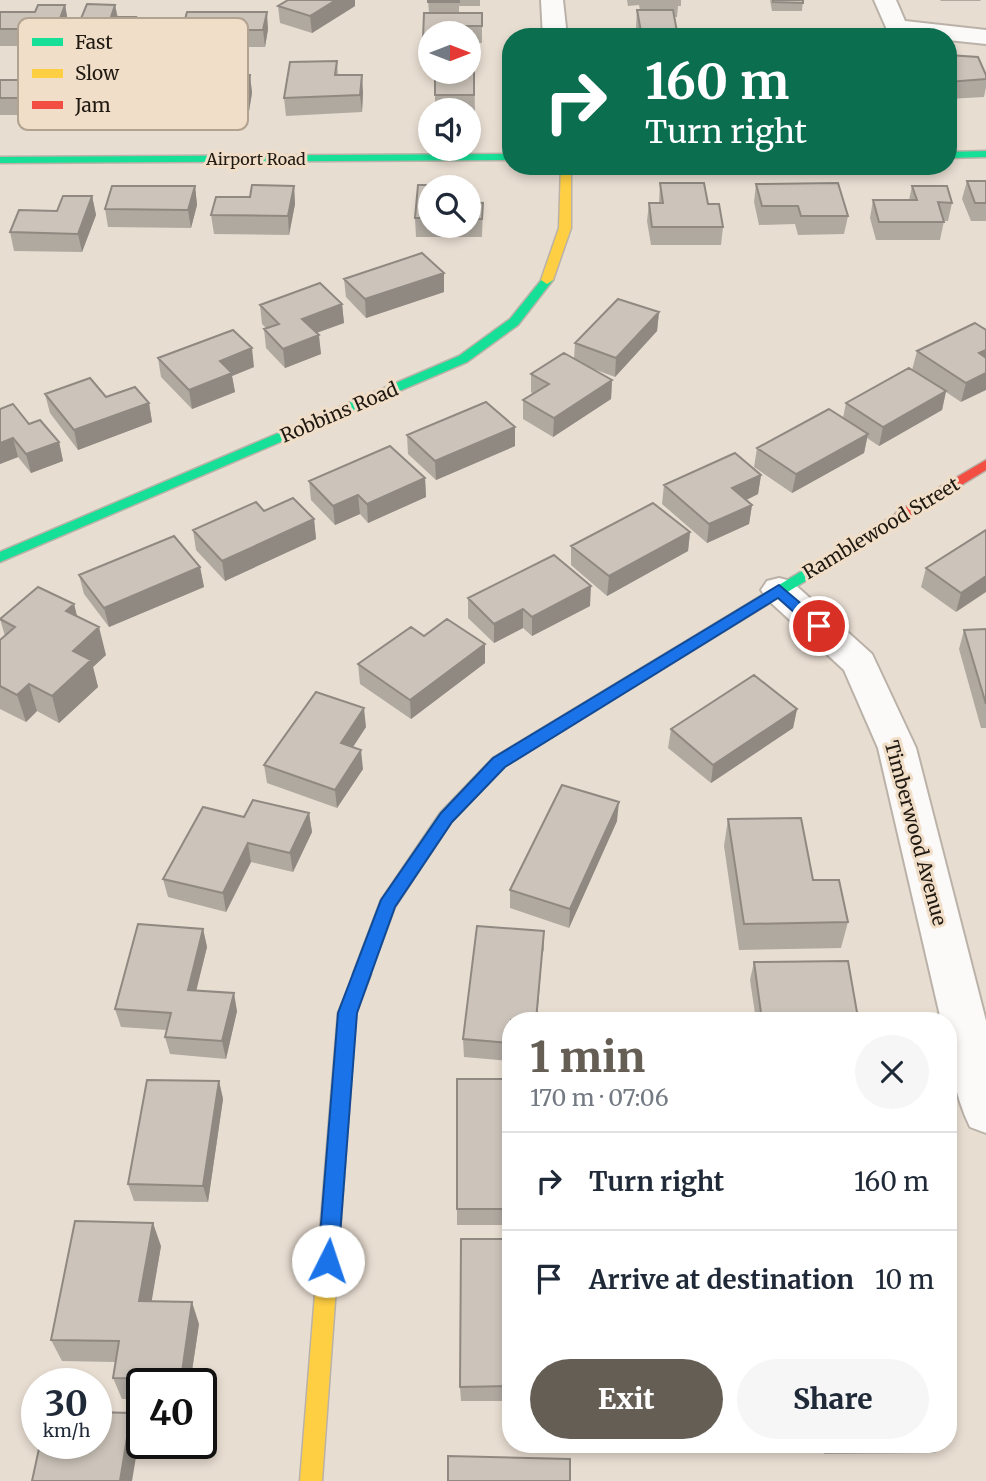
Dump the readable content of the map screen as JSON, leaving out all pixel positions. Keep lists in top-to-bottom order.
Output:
{
  "streets": {
    "street": [
      "Airport Road",
      "Robbins Road",
      "Ramblewood Street",
      "Timberwood Avenue"
    ]
  },
  "crossings": [
    ["Ramblewood Street", "Timberwood Avenue"]
  ],
  "legend": ["Fast", "Slow", "Jam"],
  "north": "right",
  "page": {
    "turn": ["160 m", "Turn right"],
    "heading": ["1 min", "170 m · 07:06"],
    "list": [
      {
        "name": "Turn right",
        "value": "160 m"
      },
      {
        "name": "Arrive at destination",
        "value": "10 m"
      }
    ],
    "buttons": ["Exit", "Share"],
    "speed": "30 km/h",
    "limit": "40"
  }
}
